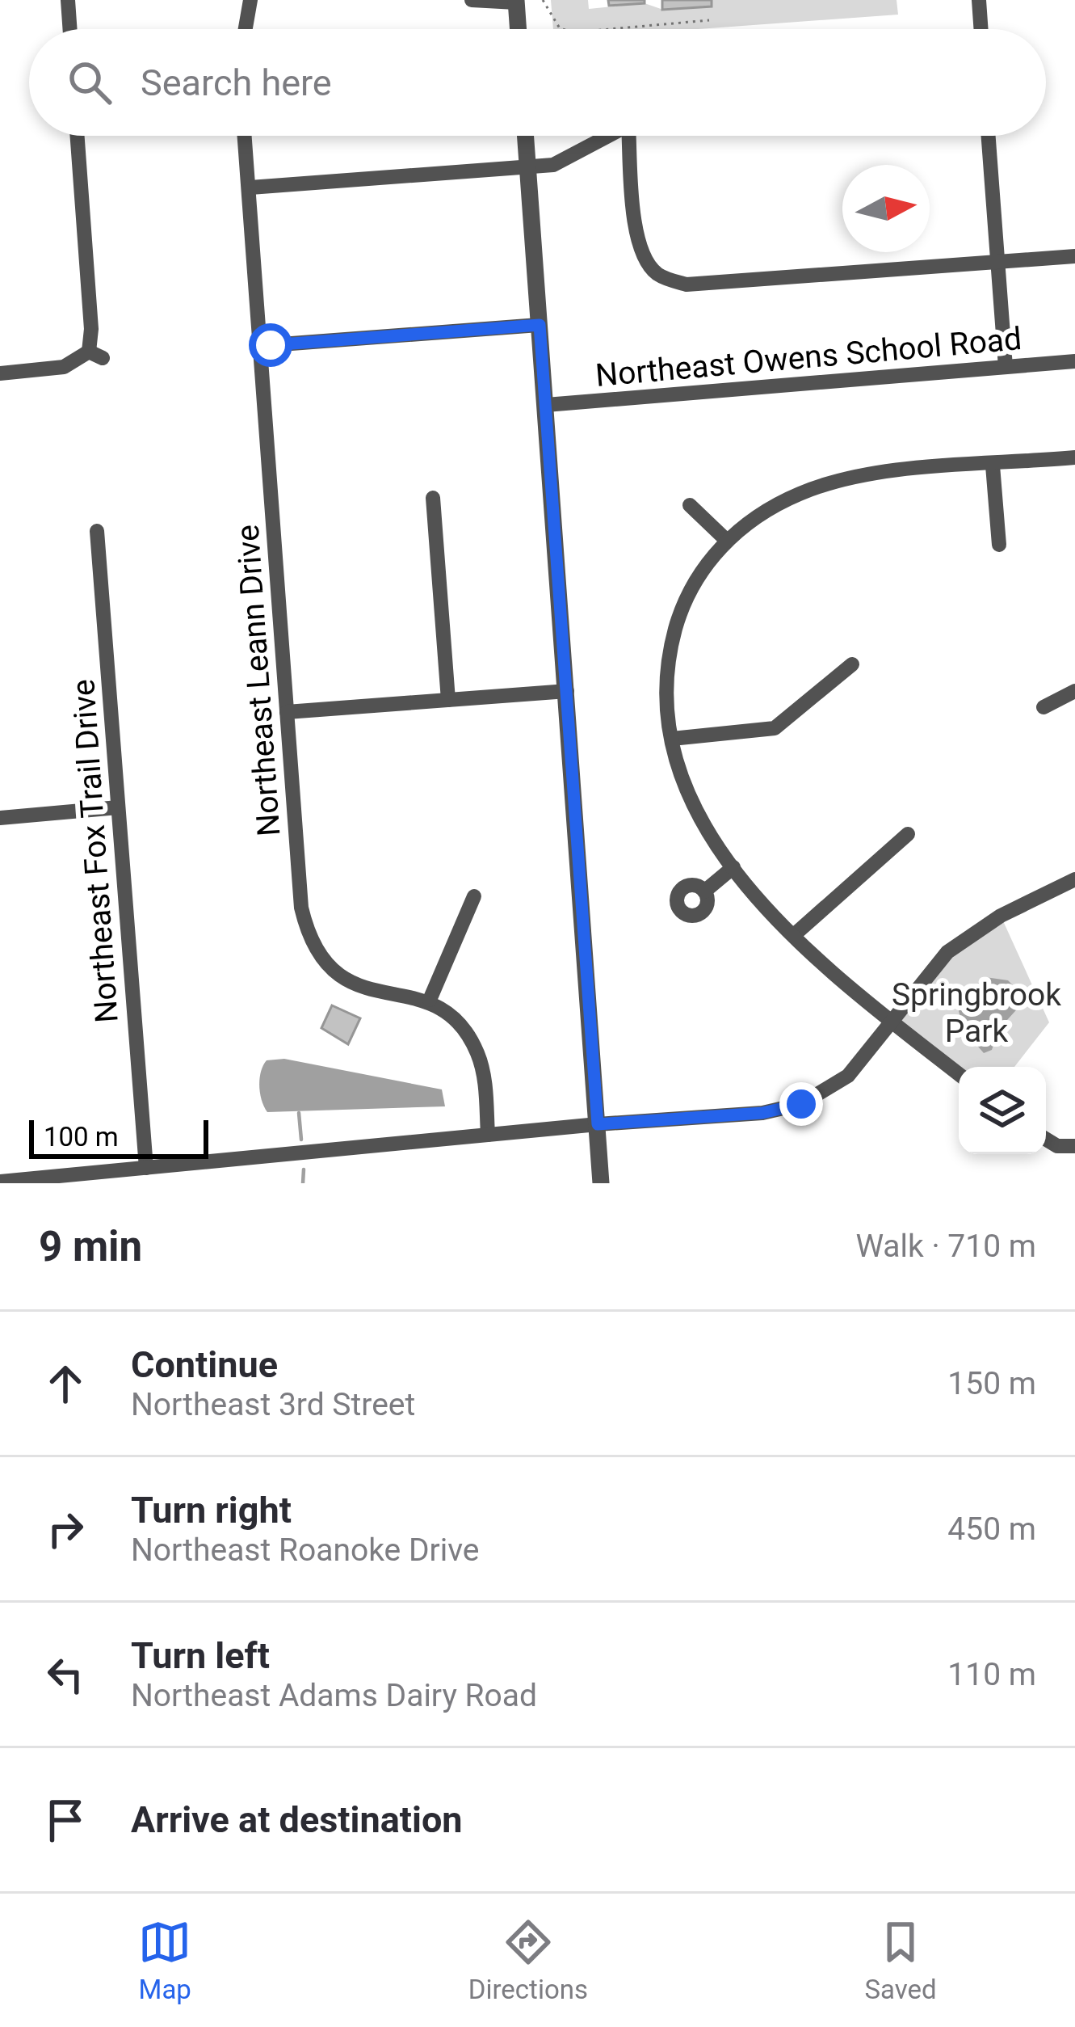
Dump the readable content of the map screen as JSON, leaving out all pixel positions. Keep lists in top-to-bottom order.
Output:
{
  "streets": {
    "street": ["Northeast Owens School Road", "Northeast Leann Drive", "Northeast Fox Trail Drive"]
  },
  "parks": ["Springbrook Park"],
  "scale_bar": "100 m",
  "north": "right",
  "page": {
    "search": "Search here",
    "scale": "100 m",
    "heading": ["9 min", "Walk · 710 m"],
    "list": [
      ["Continue", "Northeast 3rd Street", "150 m"],
      ["Turn right", "Northeast Roanoke Drive", "450 m"],
      ["Turn left", "Northeast Adams Dairy Road", "110 m"],
      "Arrive at destination"
    ],
    "nav": ["Map", "Directions", "Saved"]
  }
}
